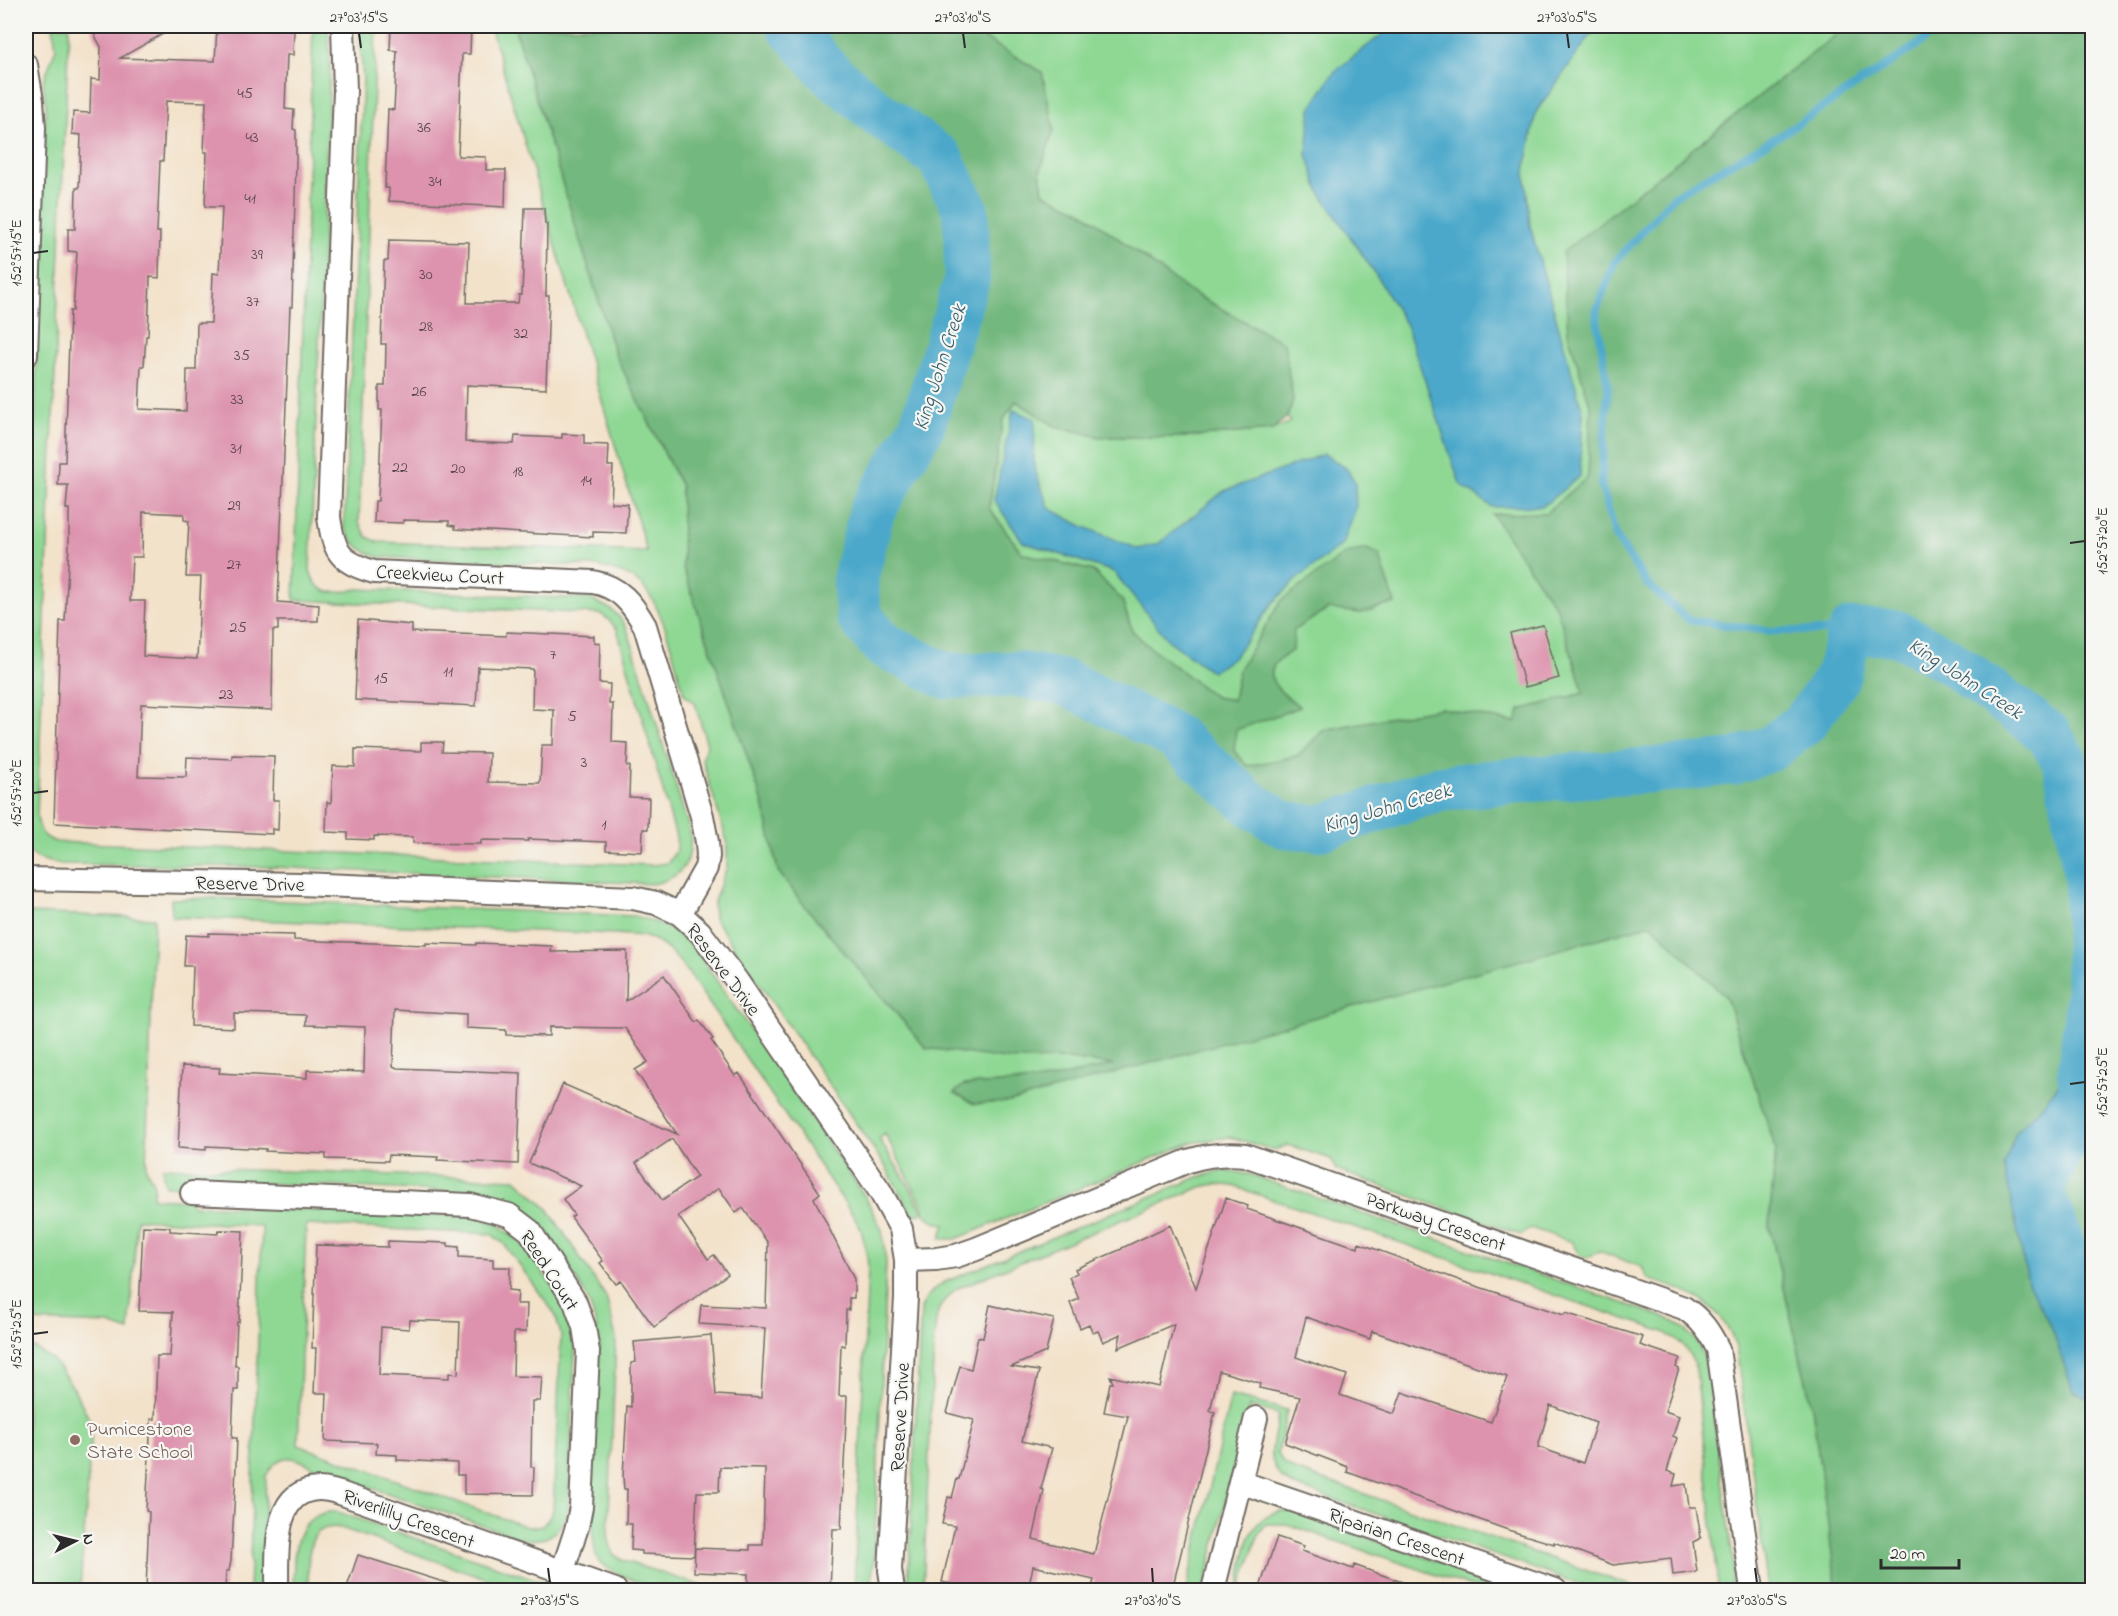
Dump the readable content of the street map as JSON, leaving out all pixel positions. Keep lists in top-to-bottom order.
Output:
{
  "streets": {
    "street": [
      "Creekview Court",
      "Reserve Drive",
      "Parkway Crescent",
      "Reed Court",
      "Riverlilly Crescent",
      "Riparian Crescent"
    ]
  },
  "crossings": [
    ["Creekview Court", "Reserve Drive"],
    ["Reserve Drive", "Parkway Crescent"],
    ["Reed Court", "Riverlilly Crescent"]
  ],
  "water": ["King John Creek"],
  "places": ["Pumicestone State School"],
  "house_numbers": [
    "45",
    "36",
    "43",
    "34",
    "41",
    "39",
    "30",
    "37",
    "28",
    "32",
    "35",
    "26",
    "33",
    "31",
    "22",
    "20",
    "18",
    "14",
    "29",
    "27",
    "25",
    "7",
    "11",
    "15",
    "23",
    "5",
    "3",
    "1"
  ],
  "scale_bar": "20 m",
  "north": "right",
  "coordinates": [
    "27°03'15\"S",
    "27°03'10\"S",
    "27°03'05\"S",
    "152°57'15\"E",
    "152°57'20\"E",
    "152°57'25\"E"
  ]
}
